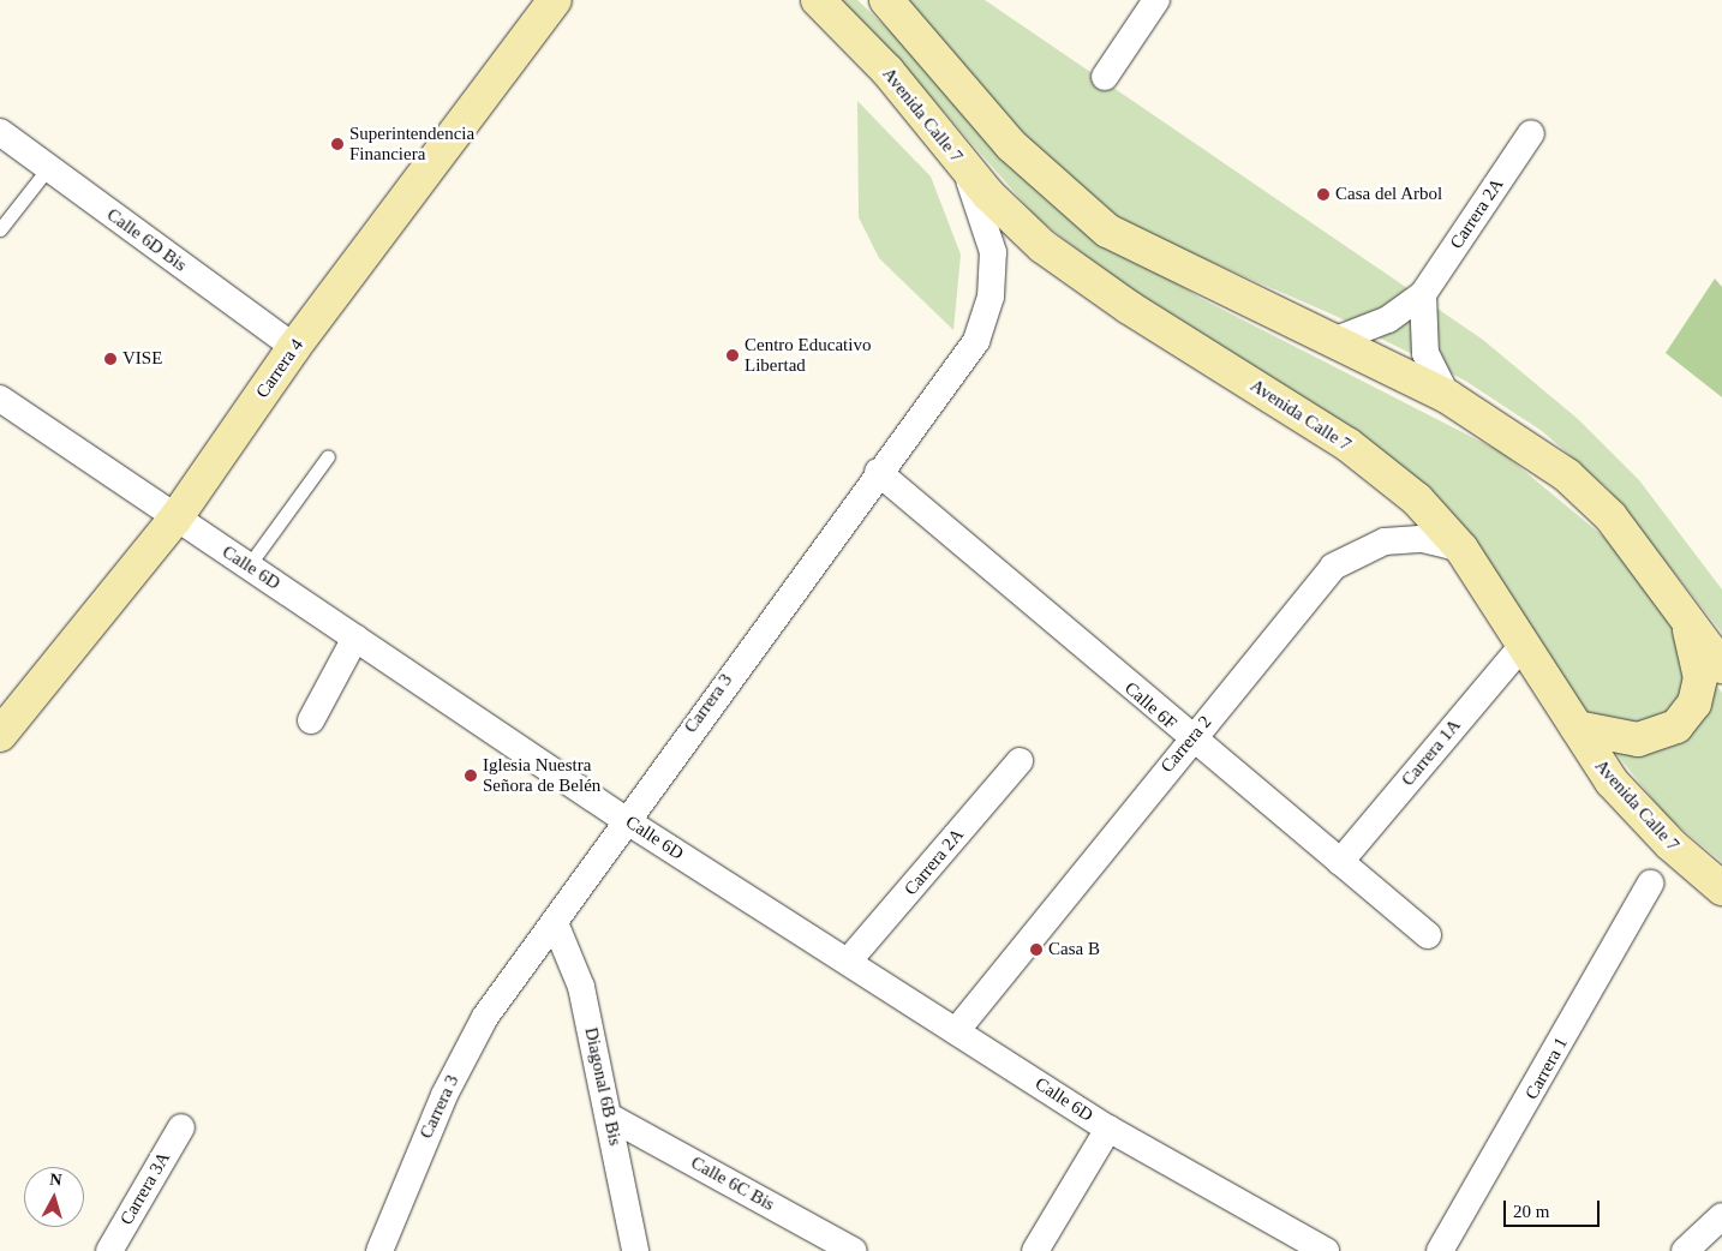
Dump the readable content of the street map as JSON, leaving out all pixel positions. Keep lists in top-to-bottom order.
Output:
{
  "streets": {
    "street": [
      "Avenida Calle 7",
      "Carrera 2A",
      "Calle 6D Bis",
      "Carrera 4",
      "Calle 6D",
      "Carrera 3",
      "Calle 6F",
      "Carrera 2",
      "Carrera 1A",
      "Carrera 1",
      "Diagonal 6B Bis",
      "Calle 6C Bis",
      "Carrera 3A"
    ]
  },
  "crossings": [
    ["Avenida Calle 7", "Carrera 3"],
    ["Avenida Calle 7", "Carrera 2"],
    ["Avenida Calle 7", "Carrera 1A"],
    ["Carrera 2A", "Calle 6D"],
    ["Calle 6D Bis", "Carrera 4"],
    ["Carrera 4", "Calle 6D"],
    ["Calle 6D", "Carrera 3"],
    ["Calle 6D", "Carrera 2"],
    ["Carrera 3", "Calle 6F"],
    ["Carrera 3", "Diagonal 6B Bis"],
    ["Calle 6F", "Carrera 2"],
    ["Calle 6F", "Carrera 1A"],
    ["Diagonal 6B Bis", "Calle 6C Bis"]
  ],
  "places": [
    "Superintendencia Financiera",
    "Casa del Arbol",
    "Centro Educativo Libertad",
    "VISE",
    "Iglesia Nuestra Señora de Belén",
    "Casa B"
  ],
  "scale_bar": "20 m",
  "north": "top"
}
